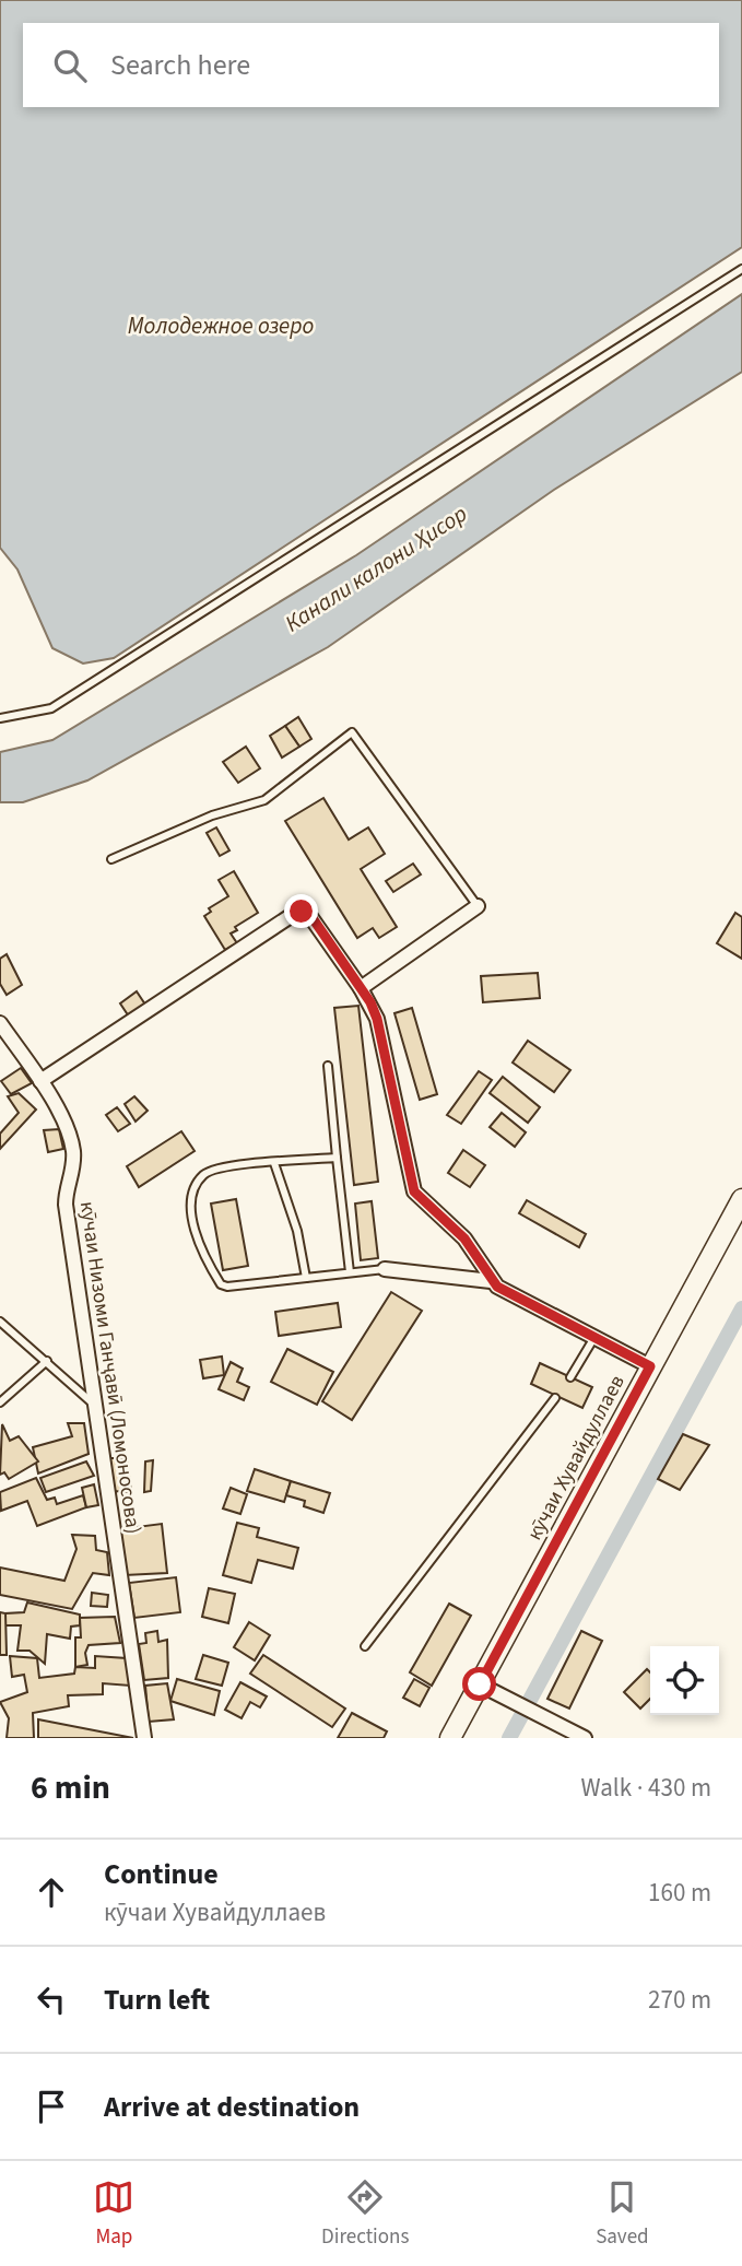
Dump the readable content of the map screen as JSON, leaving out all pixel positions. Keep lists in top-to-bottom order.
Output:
{
  "streets": {
    "street": ["кӯчаи Низоми Ганҷавӣ (Ломоносова)", "кӯчаи Хувайдуллаев"]
  },
  "water": ["Молодежное озеро", "Канали калони Ҳисор"],
  "page": {
    "search": "Search here",
    "heading": ["6 min", "Walk · 430 m"],
    "list": [
      ["Continue", "кӯчаи Хувайдуллаев", "160 m"],
      ["Turn left", "270 m"],
      "Arrive at destination"
    ],
    "nav": ["Map", "Directions", "Saved"]
  }
}
